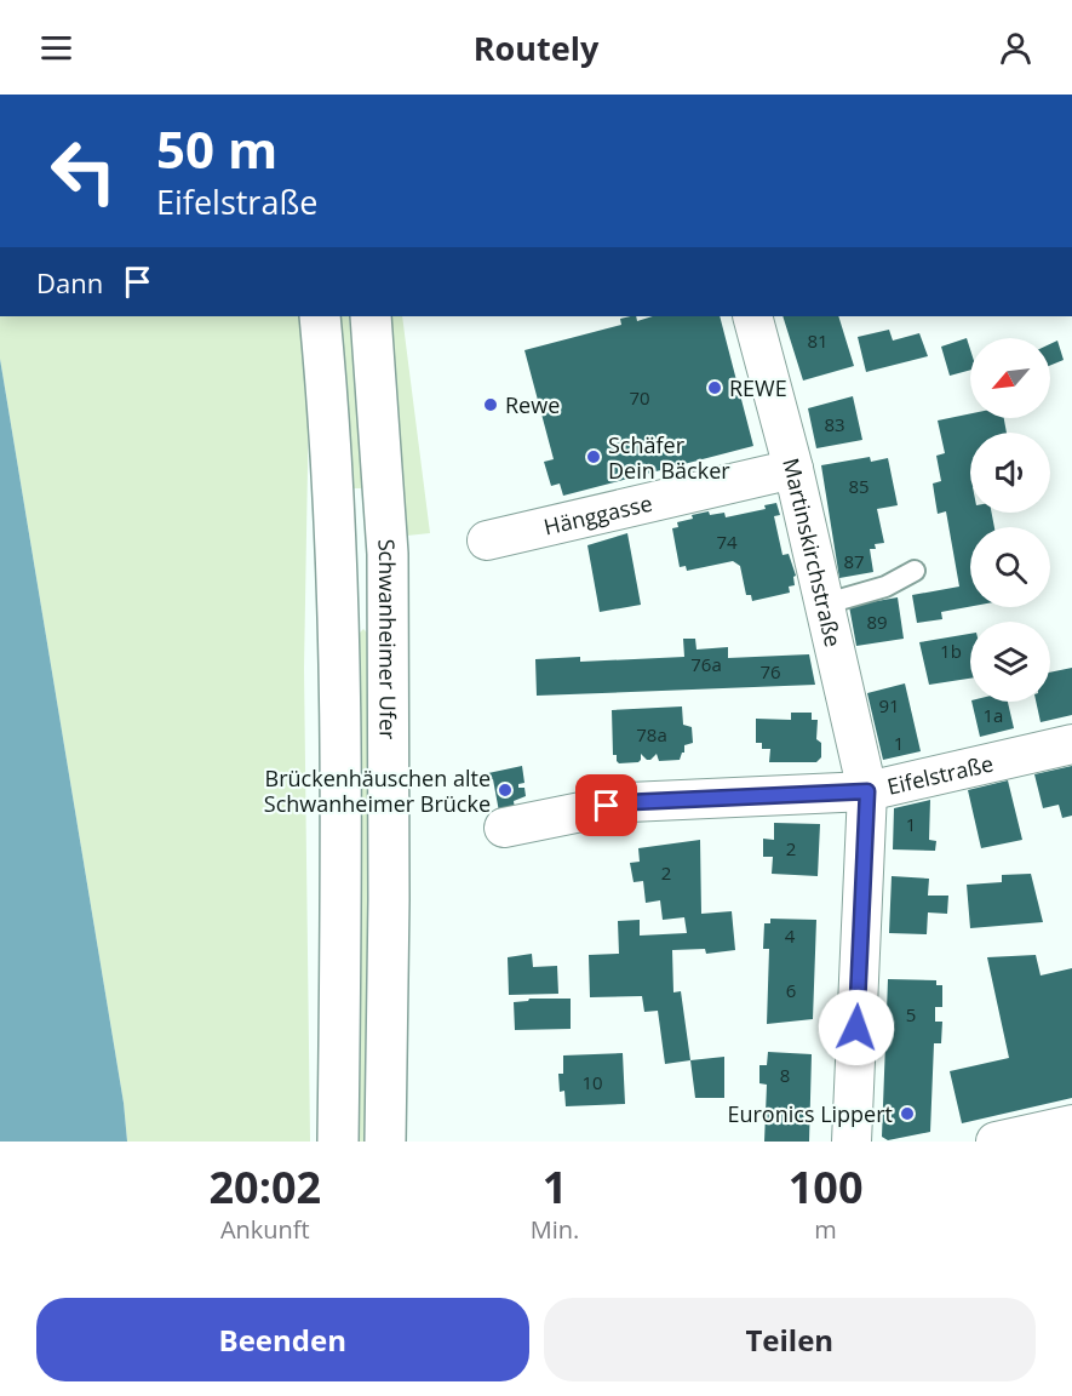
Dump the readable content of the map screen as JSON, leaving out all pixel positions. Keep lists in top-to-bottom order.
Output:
{
  "streets": {
    "main road": ["Schwanheimer Ufer"],
    "street": ["Hänggasse", "Martinskirchstraße", "Eifelstraße"]
  },
  "crossings": [
    ["Hänggasse", "Martinskirchstraße"],
    ["Martinskirchstraße", "Eifelstraße"]
  ],
  "places": [
    "REWE",
    "Rewe",
    "Schäfer Dein Bäcker",
    "Brückenhäuschen alte Schwanheimer Brücke",
    "Euronics Lippert"
  ],
  "house_numbers": [
    "81",
    "70",
    "83",
    "85",
    "74",
    "87",
    "89",
    "1b",
    "76a",
    "76",
    "91",
    "1a",
    "78a",
    "1",
    "1",
    "2",
    "2",
    "4",
    "6",
    "5",
    "8",
    "10"
  ],
  "north": "bottom left",
  "page": {
    "header": "Routely",
    "turn": ["50 m", "Eifelstraße"],
    "then": "Dann",
    "eta": [
      "20:02",
      "Ankunft",
      "1",
      "Min.",
      "100",
      "m"
    ],
    "buttons": ["Beenden", "Teilen"]
  }
}
